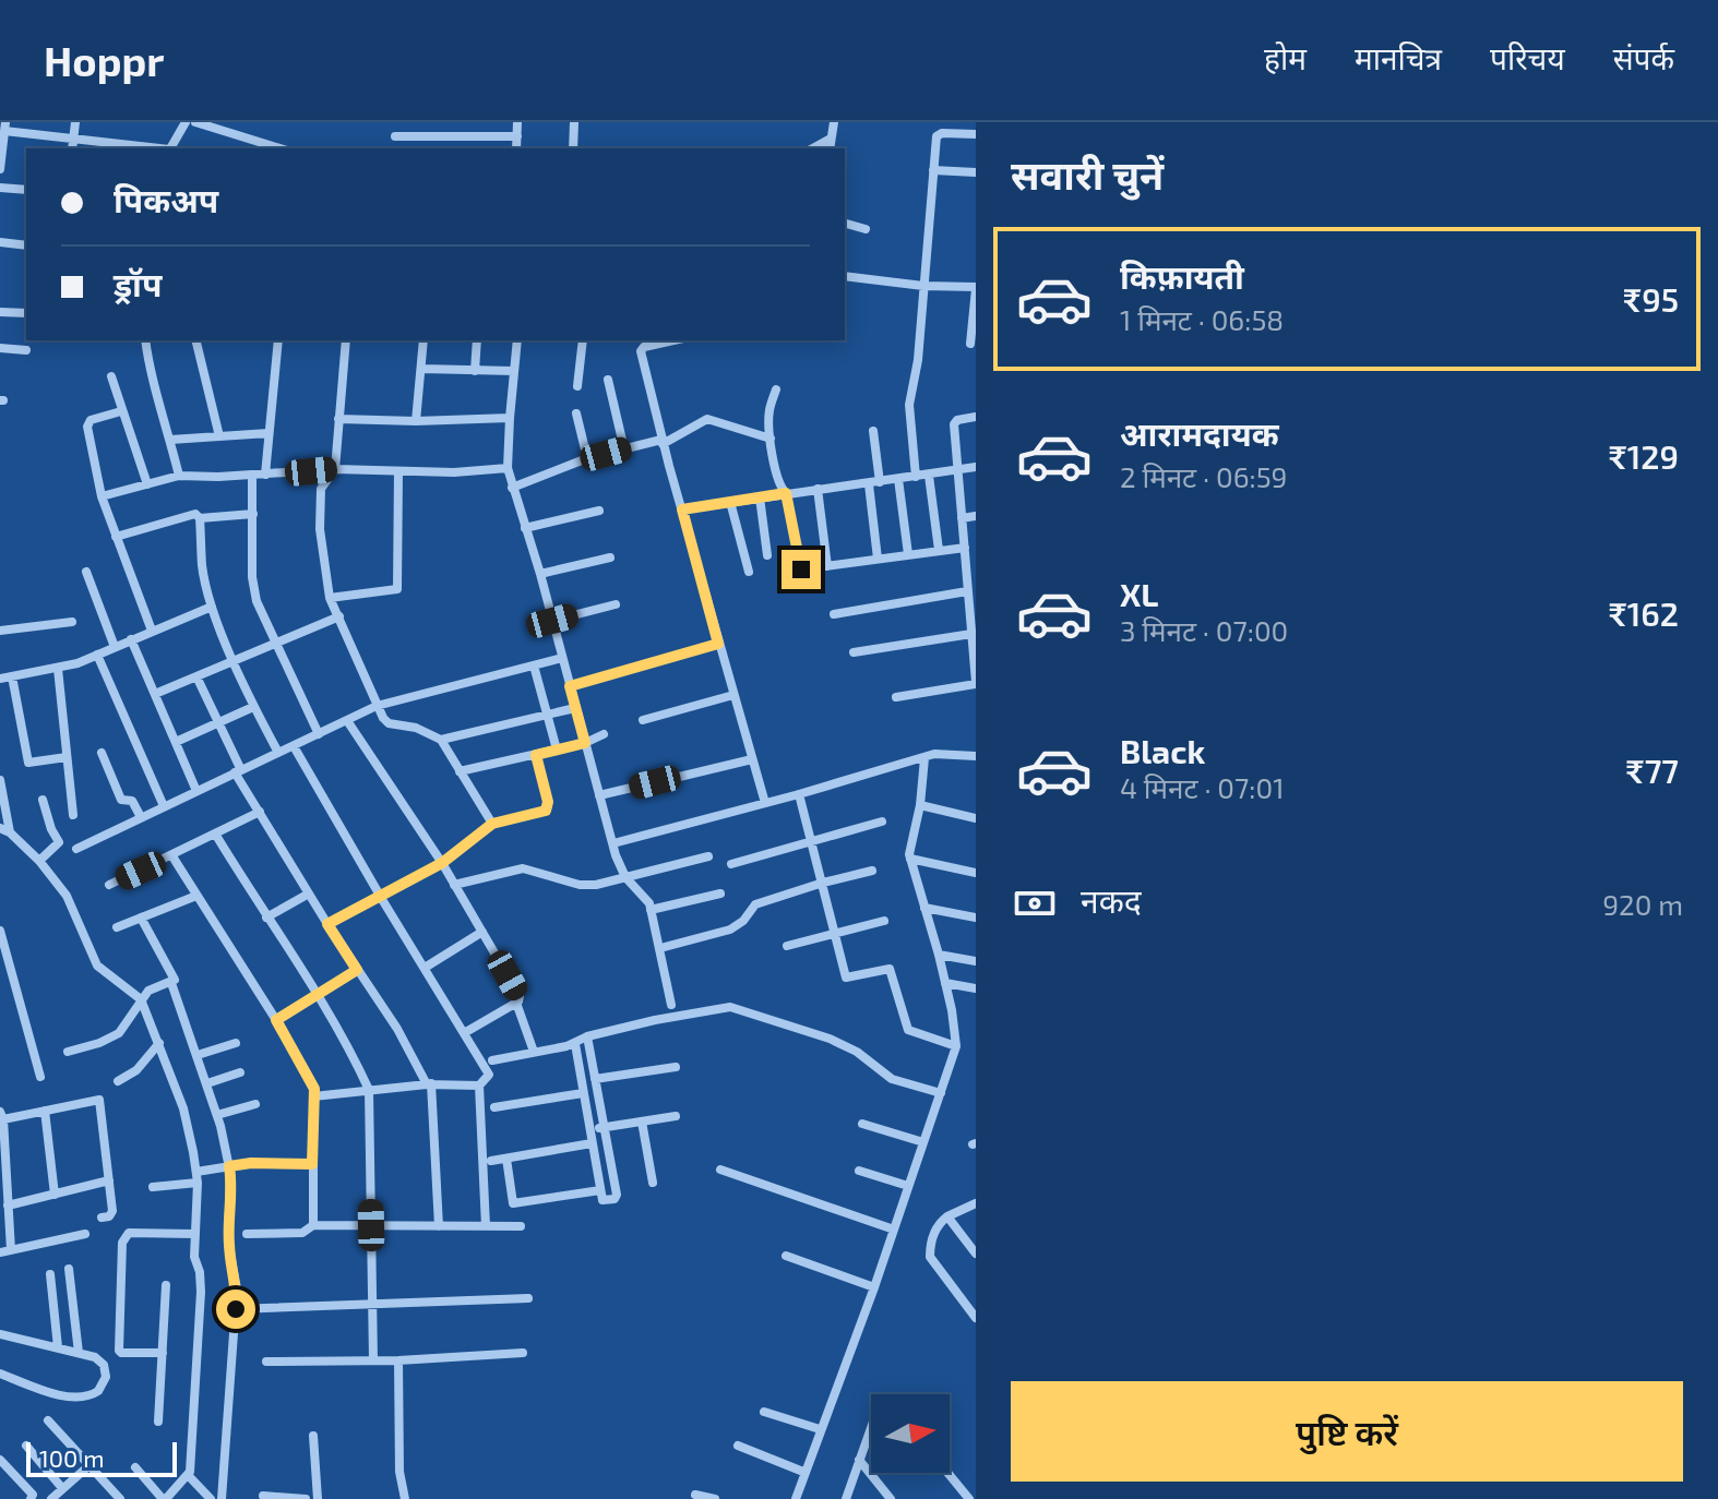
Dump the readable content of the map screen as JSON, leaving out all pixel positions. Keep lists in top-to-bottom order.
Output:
{
  "scale_bar": "100 m",
  "north": "right",
  "page": {
    "header": "Hoppr",
    "nav": [
      "होम",
      "मानचित्र",
      "परिचय",
      "संपर्क"
    ],
    "heading": "सवारी चुनें",
    "banner": ["पिकअप", "ड्रॉप"],
    "list": [
      {
        "name": "किफ़ायती",
        "note": "1 मिनट · 06:58",
        "value": "₹95"
      },
      {
        "name": "आरामदायक",
        "note": "2 मिनट · 06:59",
        "value": "₹129"
      },
      {
        "name": "XL",
        "note": "3 मिनट · 07:00",
        "value": "₹162"
      },
      {
        "name": "Black",
        "note": "4 मिनट · 07:01",
        "value": "₹77"
      }
    ],
    "pay": ["नकद", "920 m"],
    "buttons": "पुष्टि करें",
    "scale": "100 m"
  }
}
